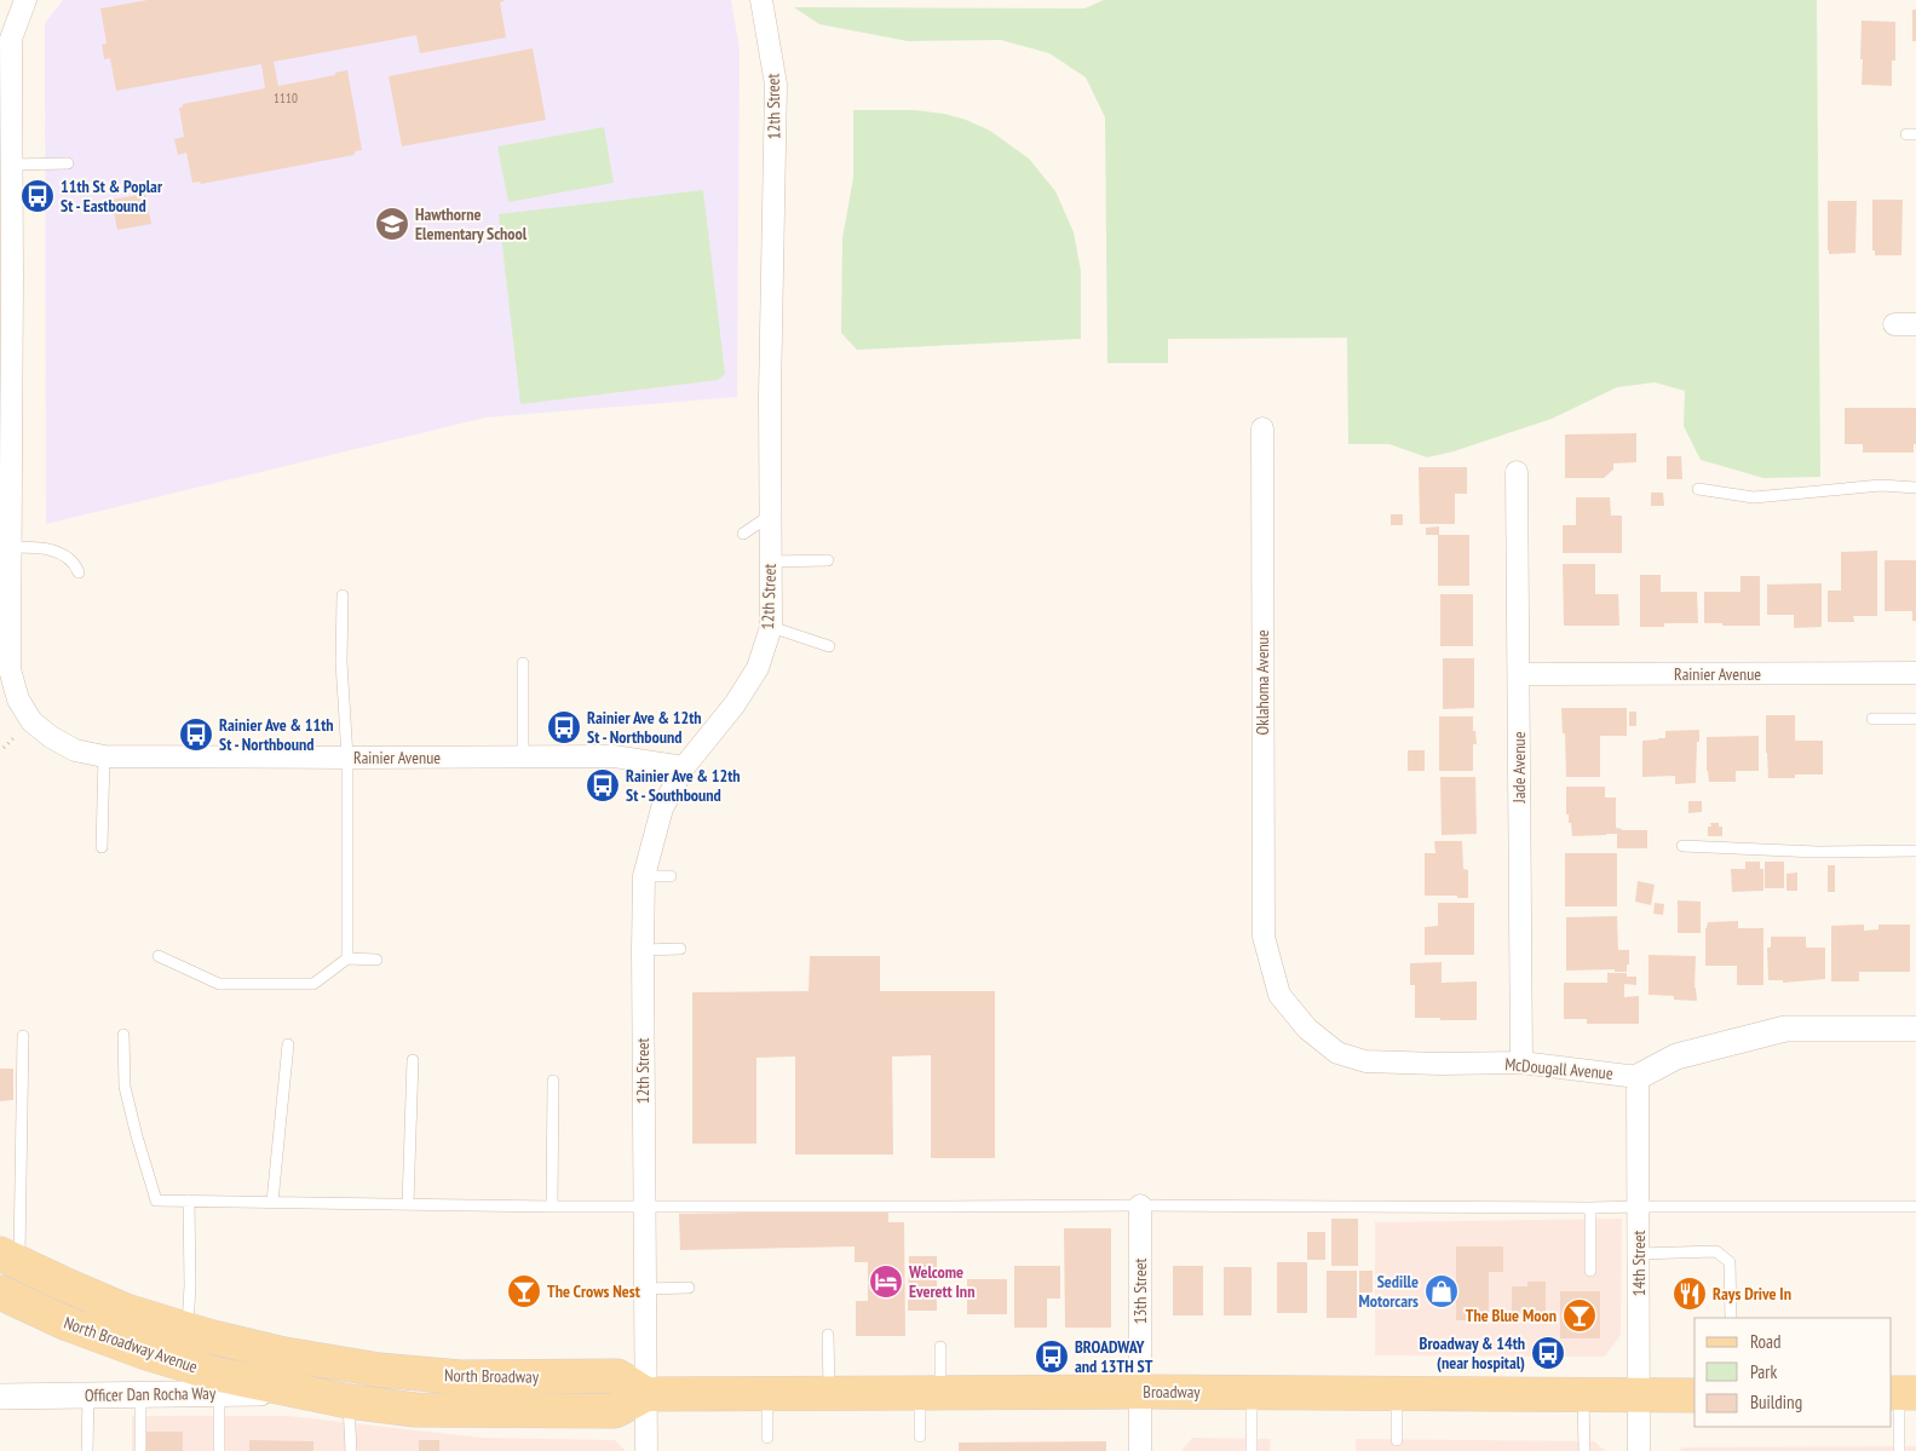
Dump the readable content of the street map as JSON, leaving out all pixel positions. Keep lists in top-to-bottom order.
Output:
{
  "streets": {
    "main road": ["North Broadway Avenue", "North Broadway", "Broadway"],
    "street": [
      "12th Street",
      "Rainier Avenue",
      "Oklahoma Avenue",
      "Jade Avenue",
      "McDougall Avenue",
      "14th Street",
      "13th Street",
      "Officer Dan Rocha Way"
    ]
  },
  "crossings": [
    ["12th Street", "Rainier Avenue"],
    ["12th Street", "North Broadway"],
    ["12th Street", "Broadway"],
    ["Rainier Avenue", "Jade Avenue"],
    ["Oklahoma Avenue", "McDougall Avenue"],
    ["Jade Avenue", "McDougall Avenue"],
    ["McDougall Avenue", "14th Street"],
    ["14th Street", "Broadway"],
    ["13th Street", "Broadway"],
    ["North Broadway Avenue", "North Broadway"],
    ["North Broadway Avenue", "Officer Dan Rocha Way"],
    ["North Broadway", "Broadway"]
  ],
  "places": {
    "bus stop": [
      "11th St & Poplar St - Eastbound",
      "Rainier Ave & 12th St - Northbound",
      "Rainier Ave & 11th St - Northbound",
      "Rainier Ave & 12th St - Southbound",
      "Broadway & 14th (near hospital)",
      "BROADWAY and 13TH ST"
    ],
    "school or university": ["Hawthorne Elementary School"],
    "hotel": ["Welcome Everett Inn"],
    "bar": ["The Crows Nest", "The Blue Moon"],
    "shop": ["Sedille Motorcars"],
    "restaurant": ["Rays Drive In"]
  },
  "house_numbers": ["1110"],
  "legend": ["Road", "Park", "Building"]
}
